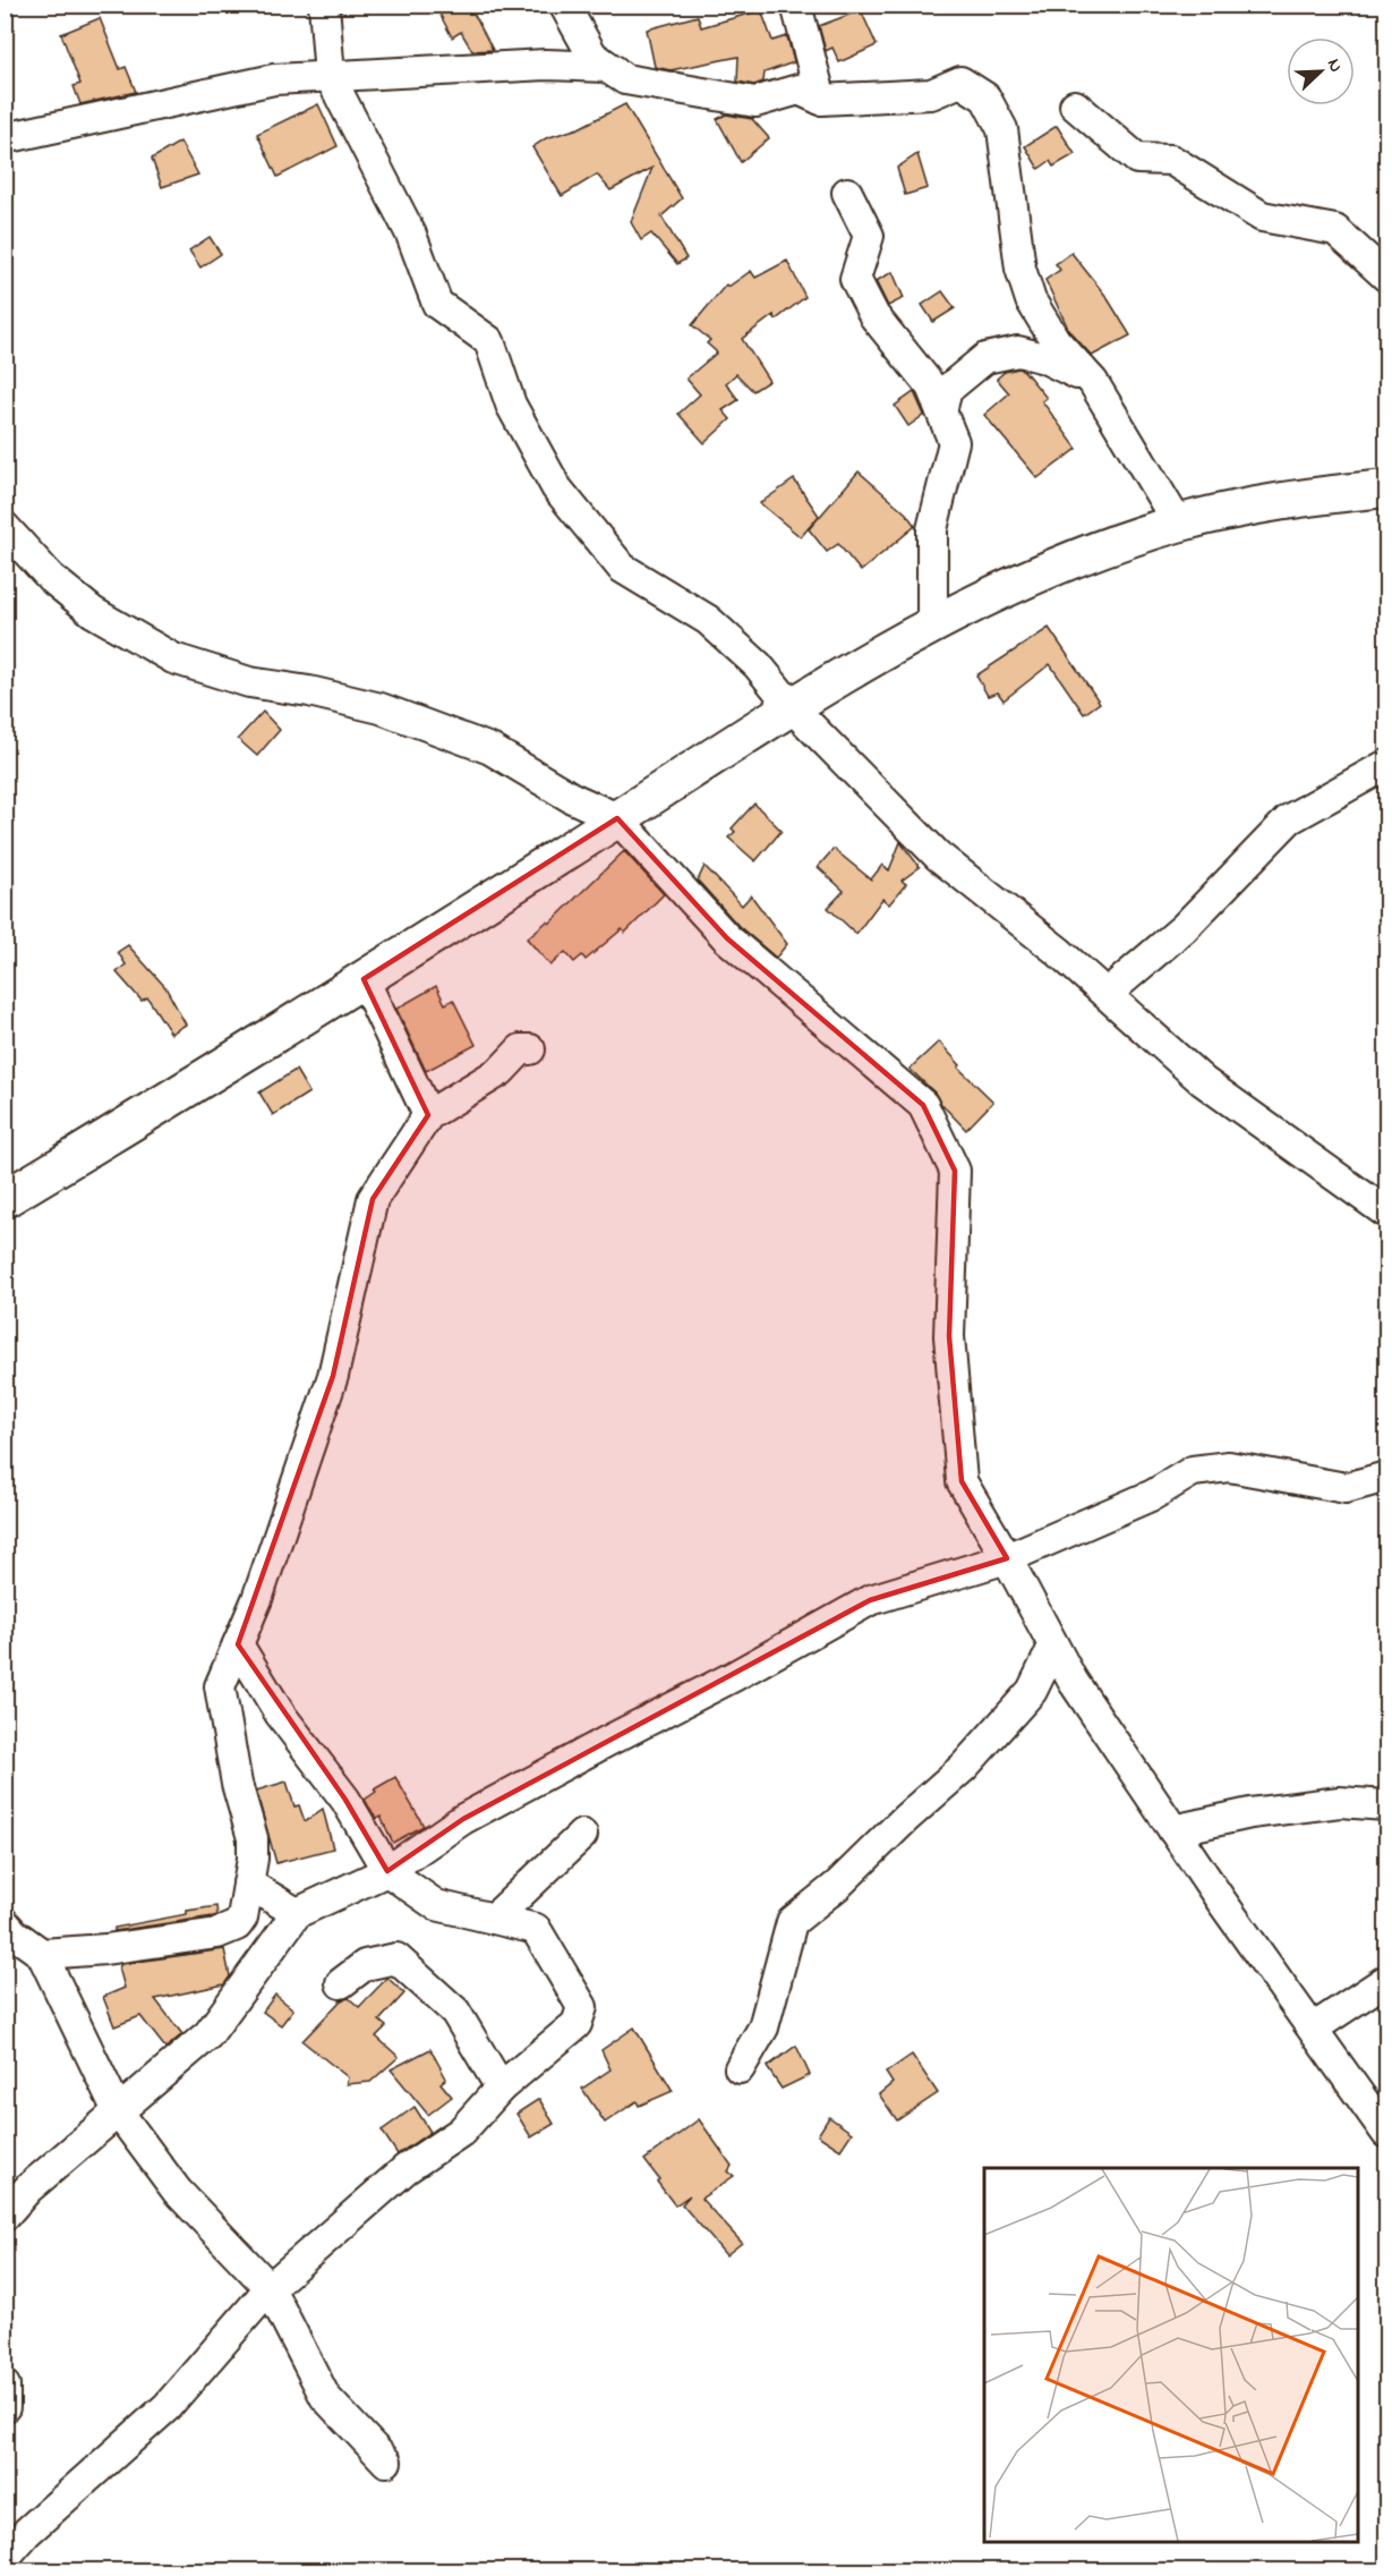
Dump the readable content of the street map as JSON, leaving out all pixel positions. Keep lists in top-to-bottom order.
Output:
{
  "north": "top right"
}
